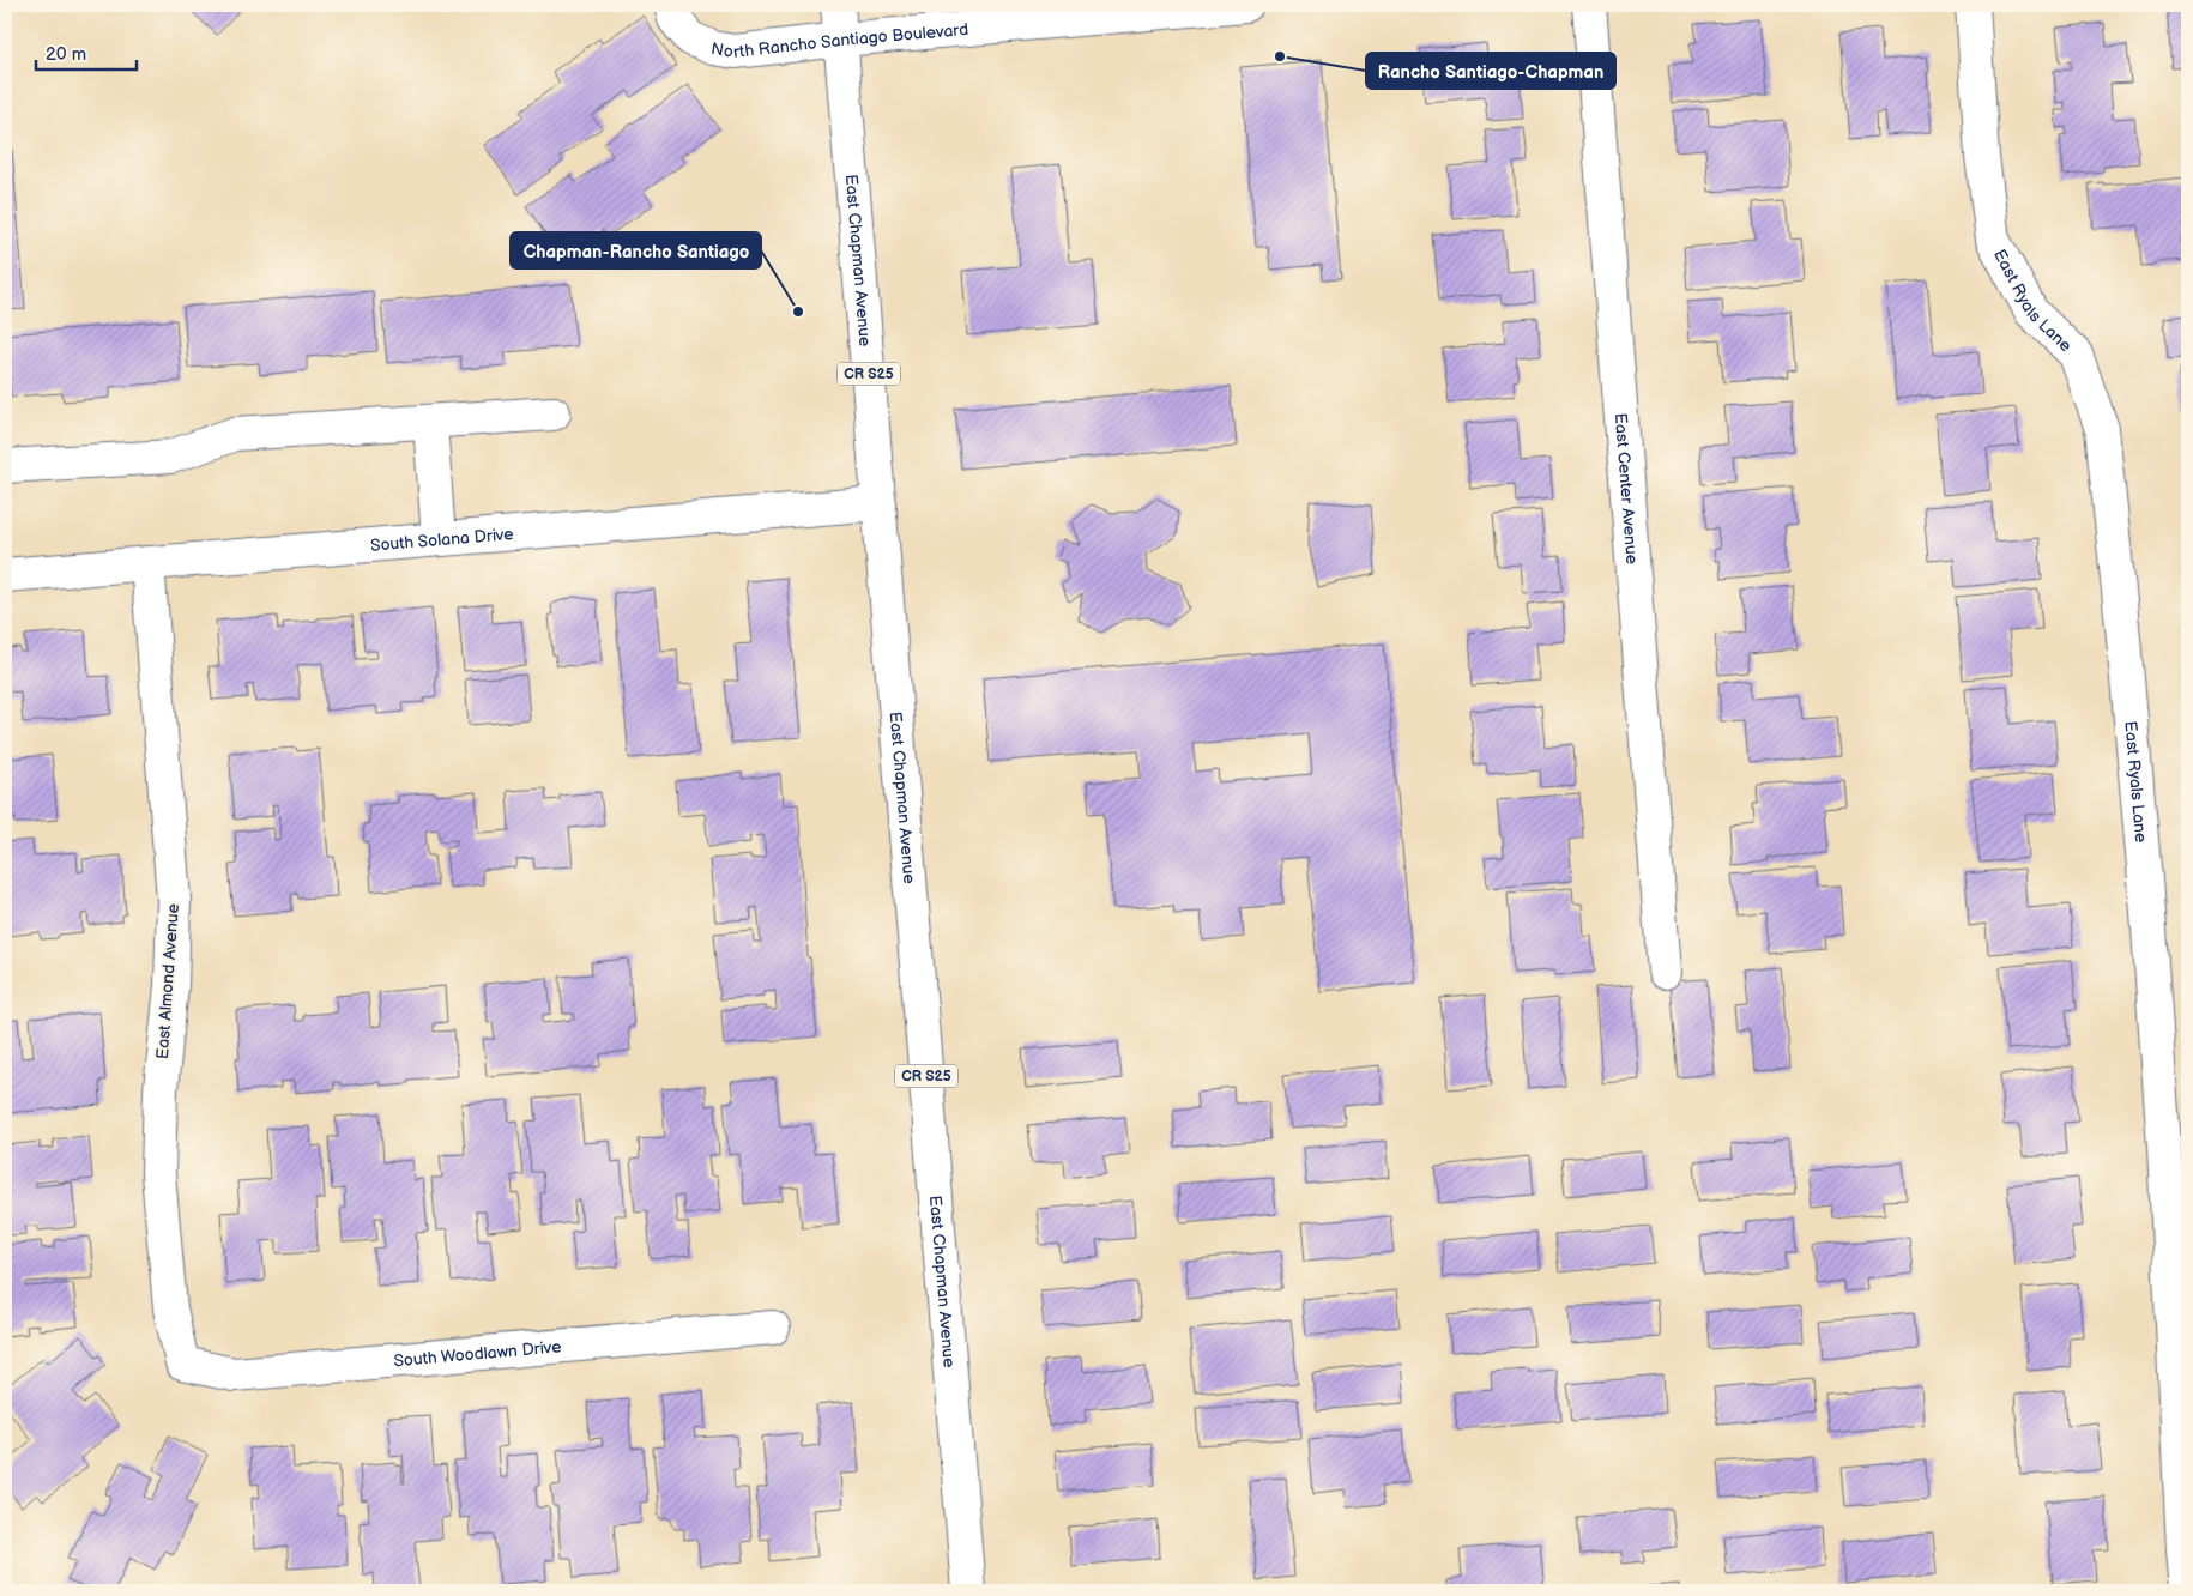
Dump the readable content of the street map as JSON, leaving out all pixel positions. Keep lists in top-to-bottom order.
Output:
{
  "streets": {
    "street": [
      "North Rancho Santiago Boulevard",
      "East Chapman Avenue",
      "East Ryals Lane",
      "CR S25",
      "East Center Avenue",
      "South Solana Drive",
      "East Almond Avenue",
      "South Woodlawn Drive"
    ]
  },
  "crossings": [
    ["North Rancho Santiago Boulevard", "East Chapman Avenue"],
    ["East Chapman Avenue", "South Solana Drive"],
    ["South Solana Drive", "East Almond Avenue"],
    ["East Almond Avenue", "South Woodlawn Drive"]
  ],
  "places": ["Rancho Santiago-Chapman", "Chapman-Rancho Santiago"],
  "scale_bar": "20 m"
}
